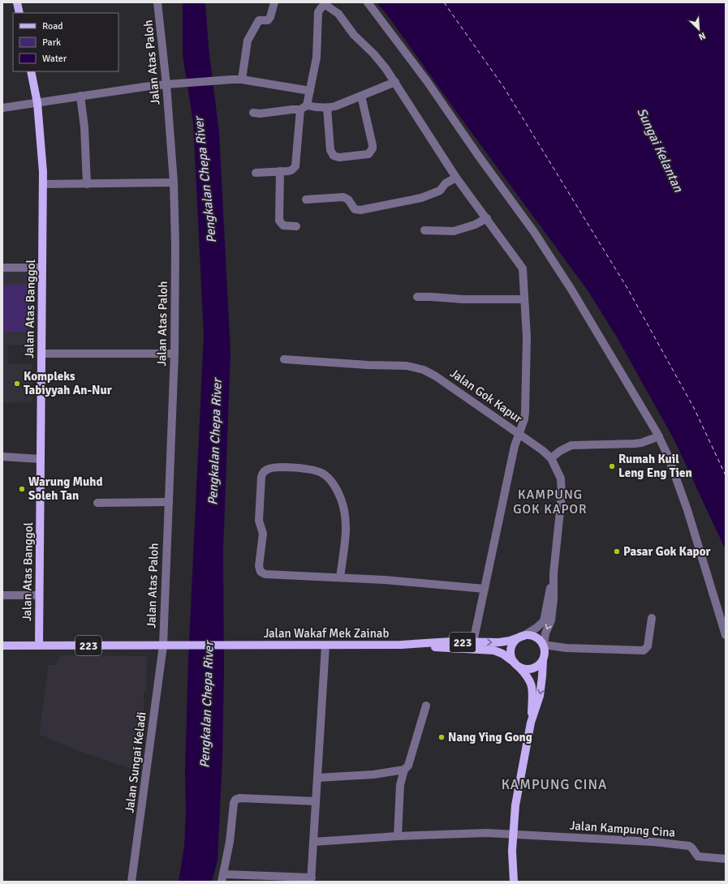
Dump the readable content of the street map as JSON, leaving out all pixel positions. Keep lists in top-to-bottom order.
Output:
{
  "streets": {
    "main road": ["Jalan Atas Banggol", "Jalan Wakaf Mek Zainab", "223"],
    "street": [
      "Jalan Atas Paloh",
      "Jalan Gok Kapur",
      "Jalan Sungai Keladi",
      "Jalan Kampung Cina"
    ]
  },
  "crossings": [
    ["Jalan Atas Paloh", "Jalan Wakaf Mek Zainab"],
    ["Jalan Atas Paloh", "223"],
    ["Jalan Atas Paloh", "Jalan Sungai Keladi"],
    ["Jalan Atas Banggol", "223"],
    ["Jalan Gok Kapur", "Jalan Wakaf Mek Zainab"],
    ["Jalan Gok Kapur", "223"],
    ["Jalan Wakaf Mek Zainab", "223"],
    ["Jalan Wakaf Mek Zainab", "Jalan Sungai Keladi"],
    ["223", "Jalan Sungai Keladi"],
    ["223", "Jalan Kampung Cina"]
  ],
  "districts": ["KAMPUNG GOK KAPOR", "KAMPUNG CINA"],
  "water": ["Sungai Kelantan", "Pengkalan Chepa River"],
  "places": [
    "Kompleks Tabiyyah An-Nur",
    "Rumah Kuil Leng Eng Tien",
    "Warung Muhd Soleh Tan",
    "Pasar Gok Kapor",
    "Nang Ying Gong"
  ],
  "legend": ["Road", "Park", "Water"],
  "north": "bottom right"
}
